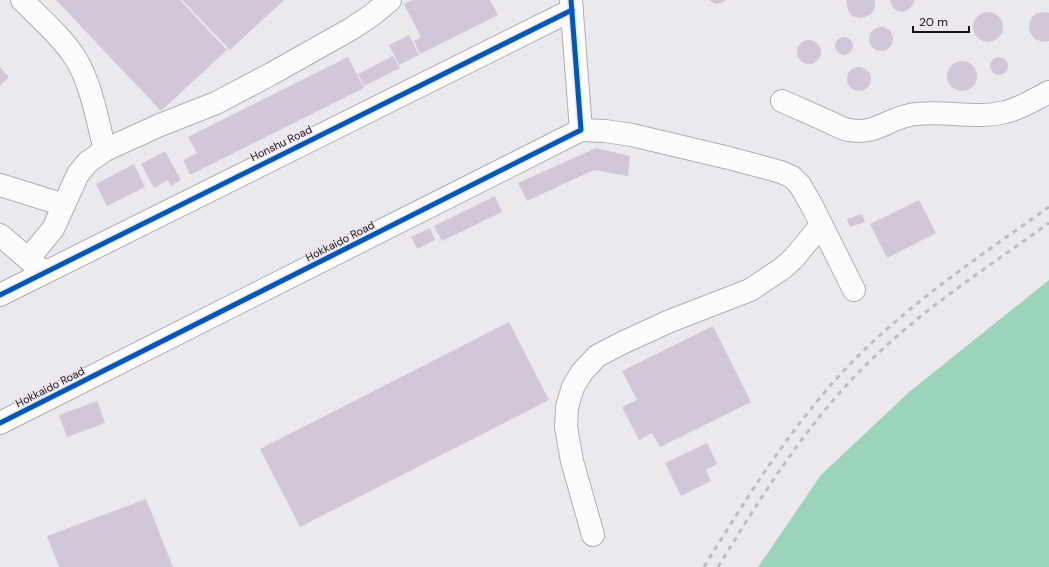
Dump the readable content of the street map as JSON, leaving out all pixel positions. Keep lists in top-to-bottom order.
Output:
{
  "streets": {
    "street": ["Honshu Road", "Hokkaido Road"]
  },
  "scale_bar": "20 m"
}
